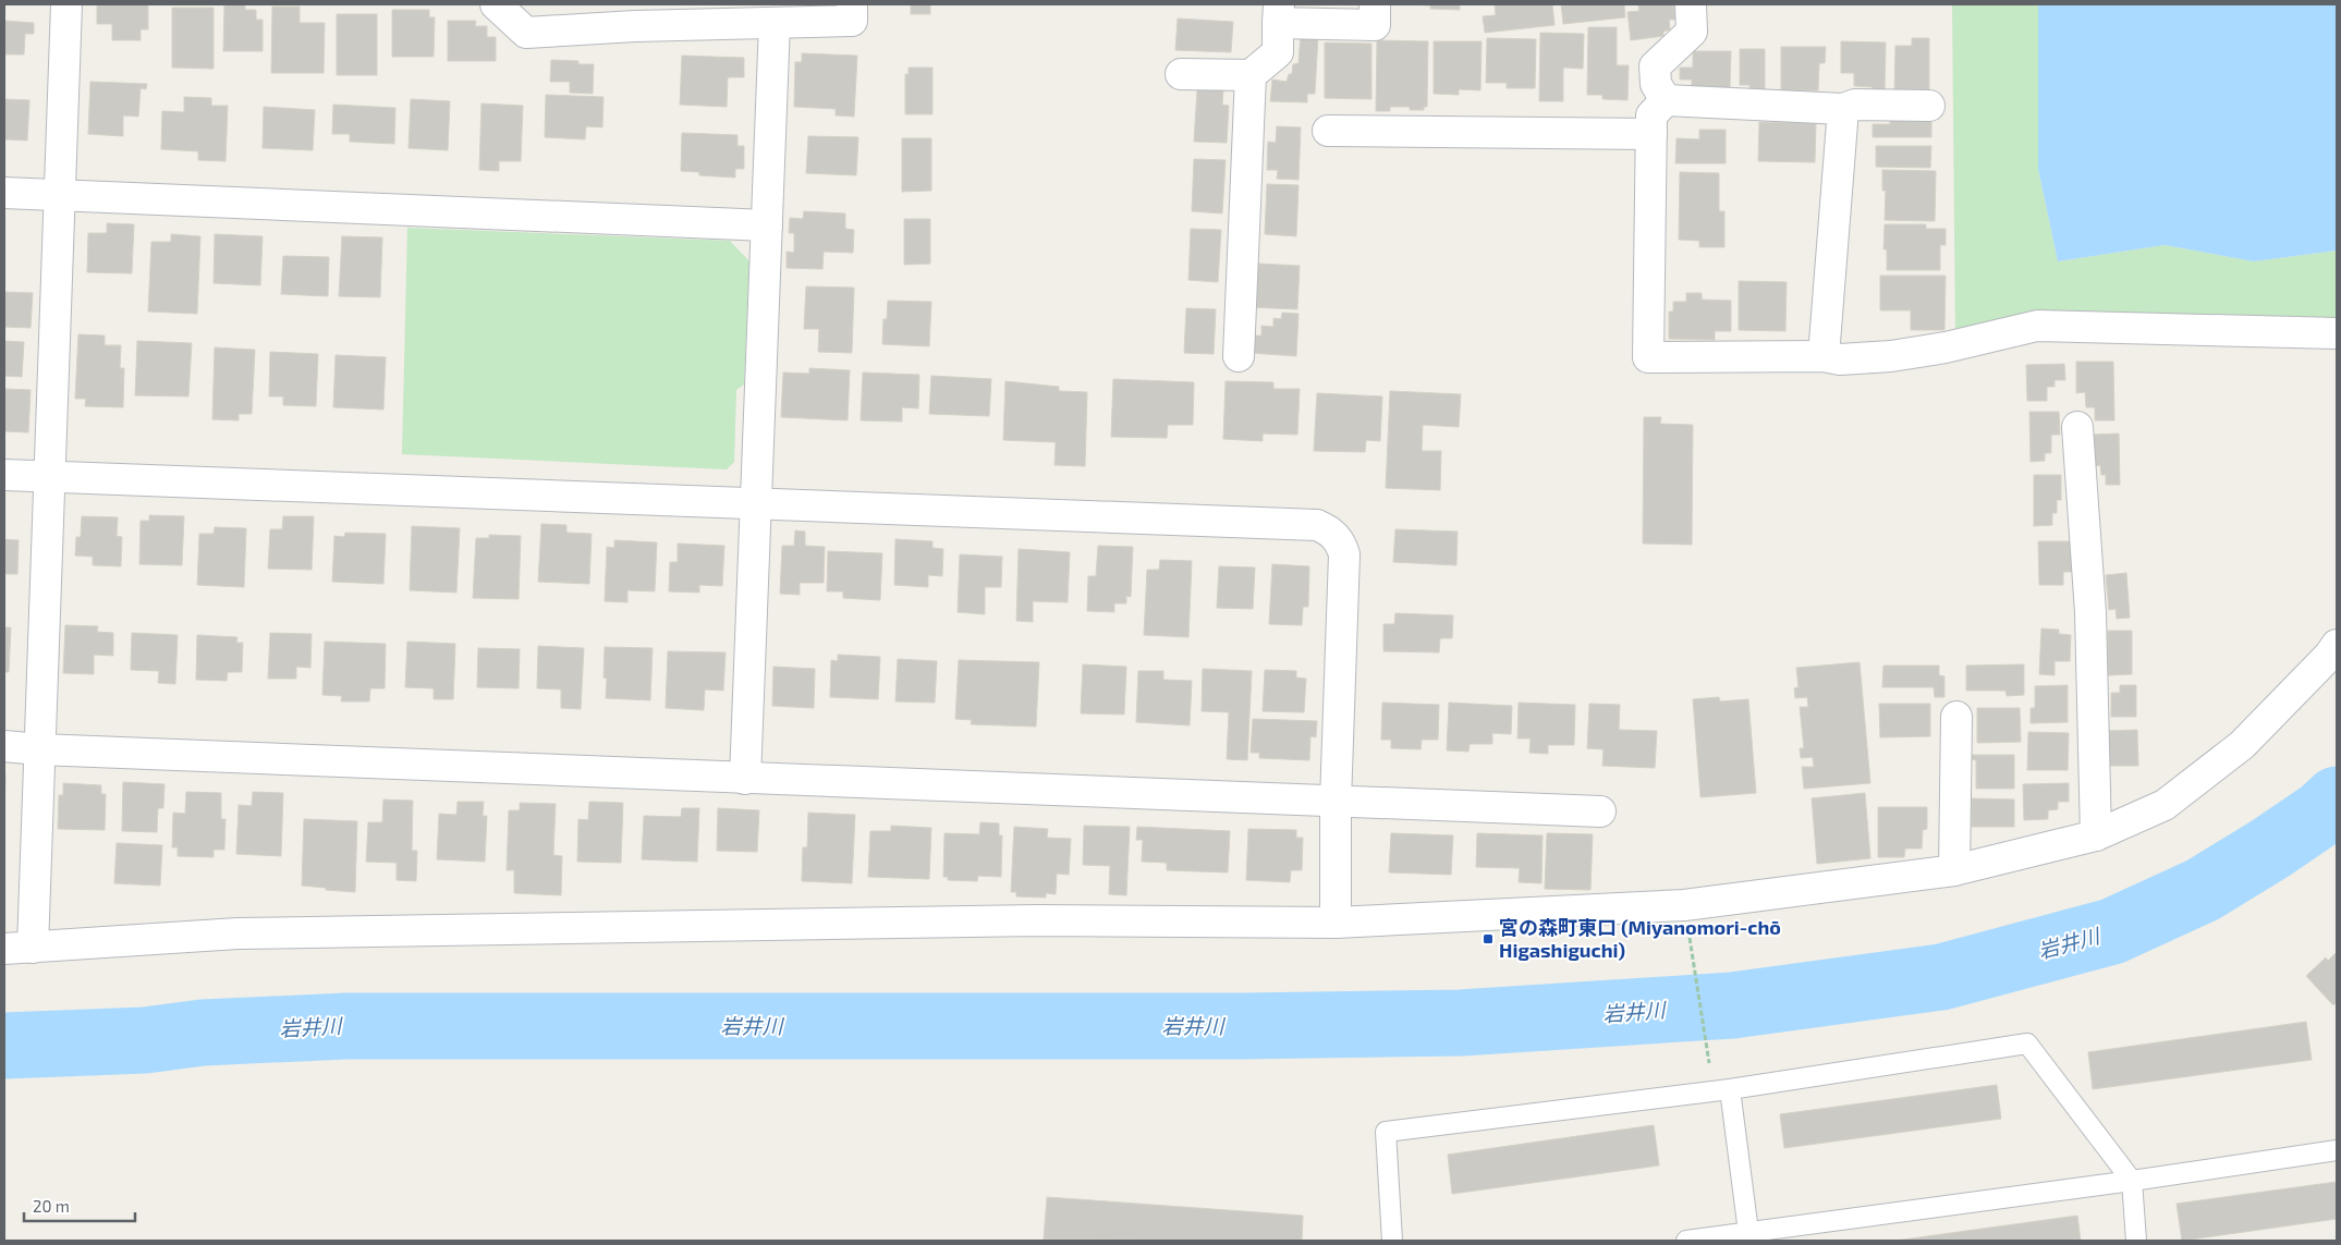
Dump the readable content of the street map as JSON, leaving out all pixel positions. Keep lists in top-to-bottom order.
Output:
{
  "water": ["岩井川"],
  "places": {
    "transit": ["宮の森町東口 (Miyanomori-chō Higashiguchi)"]
  },
  "scale_bar": "20 m"
}
